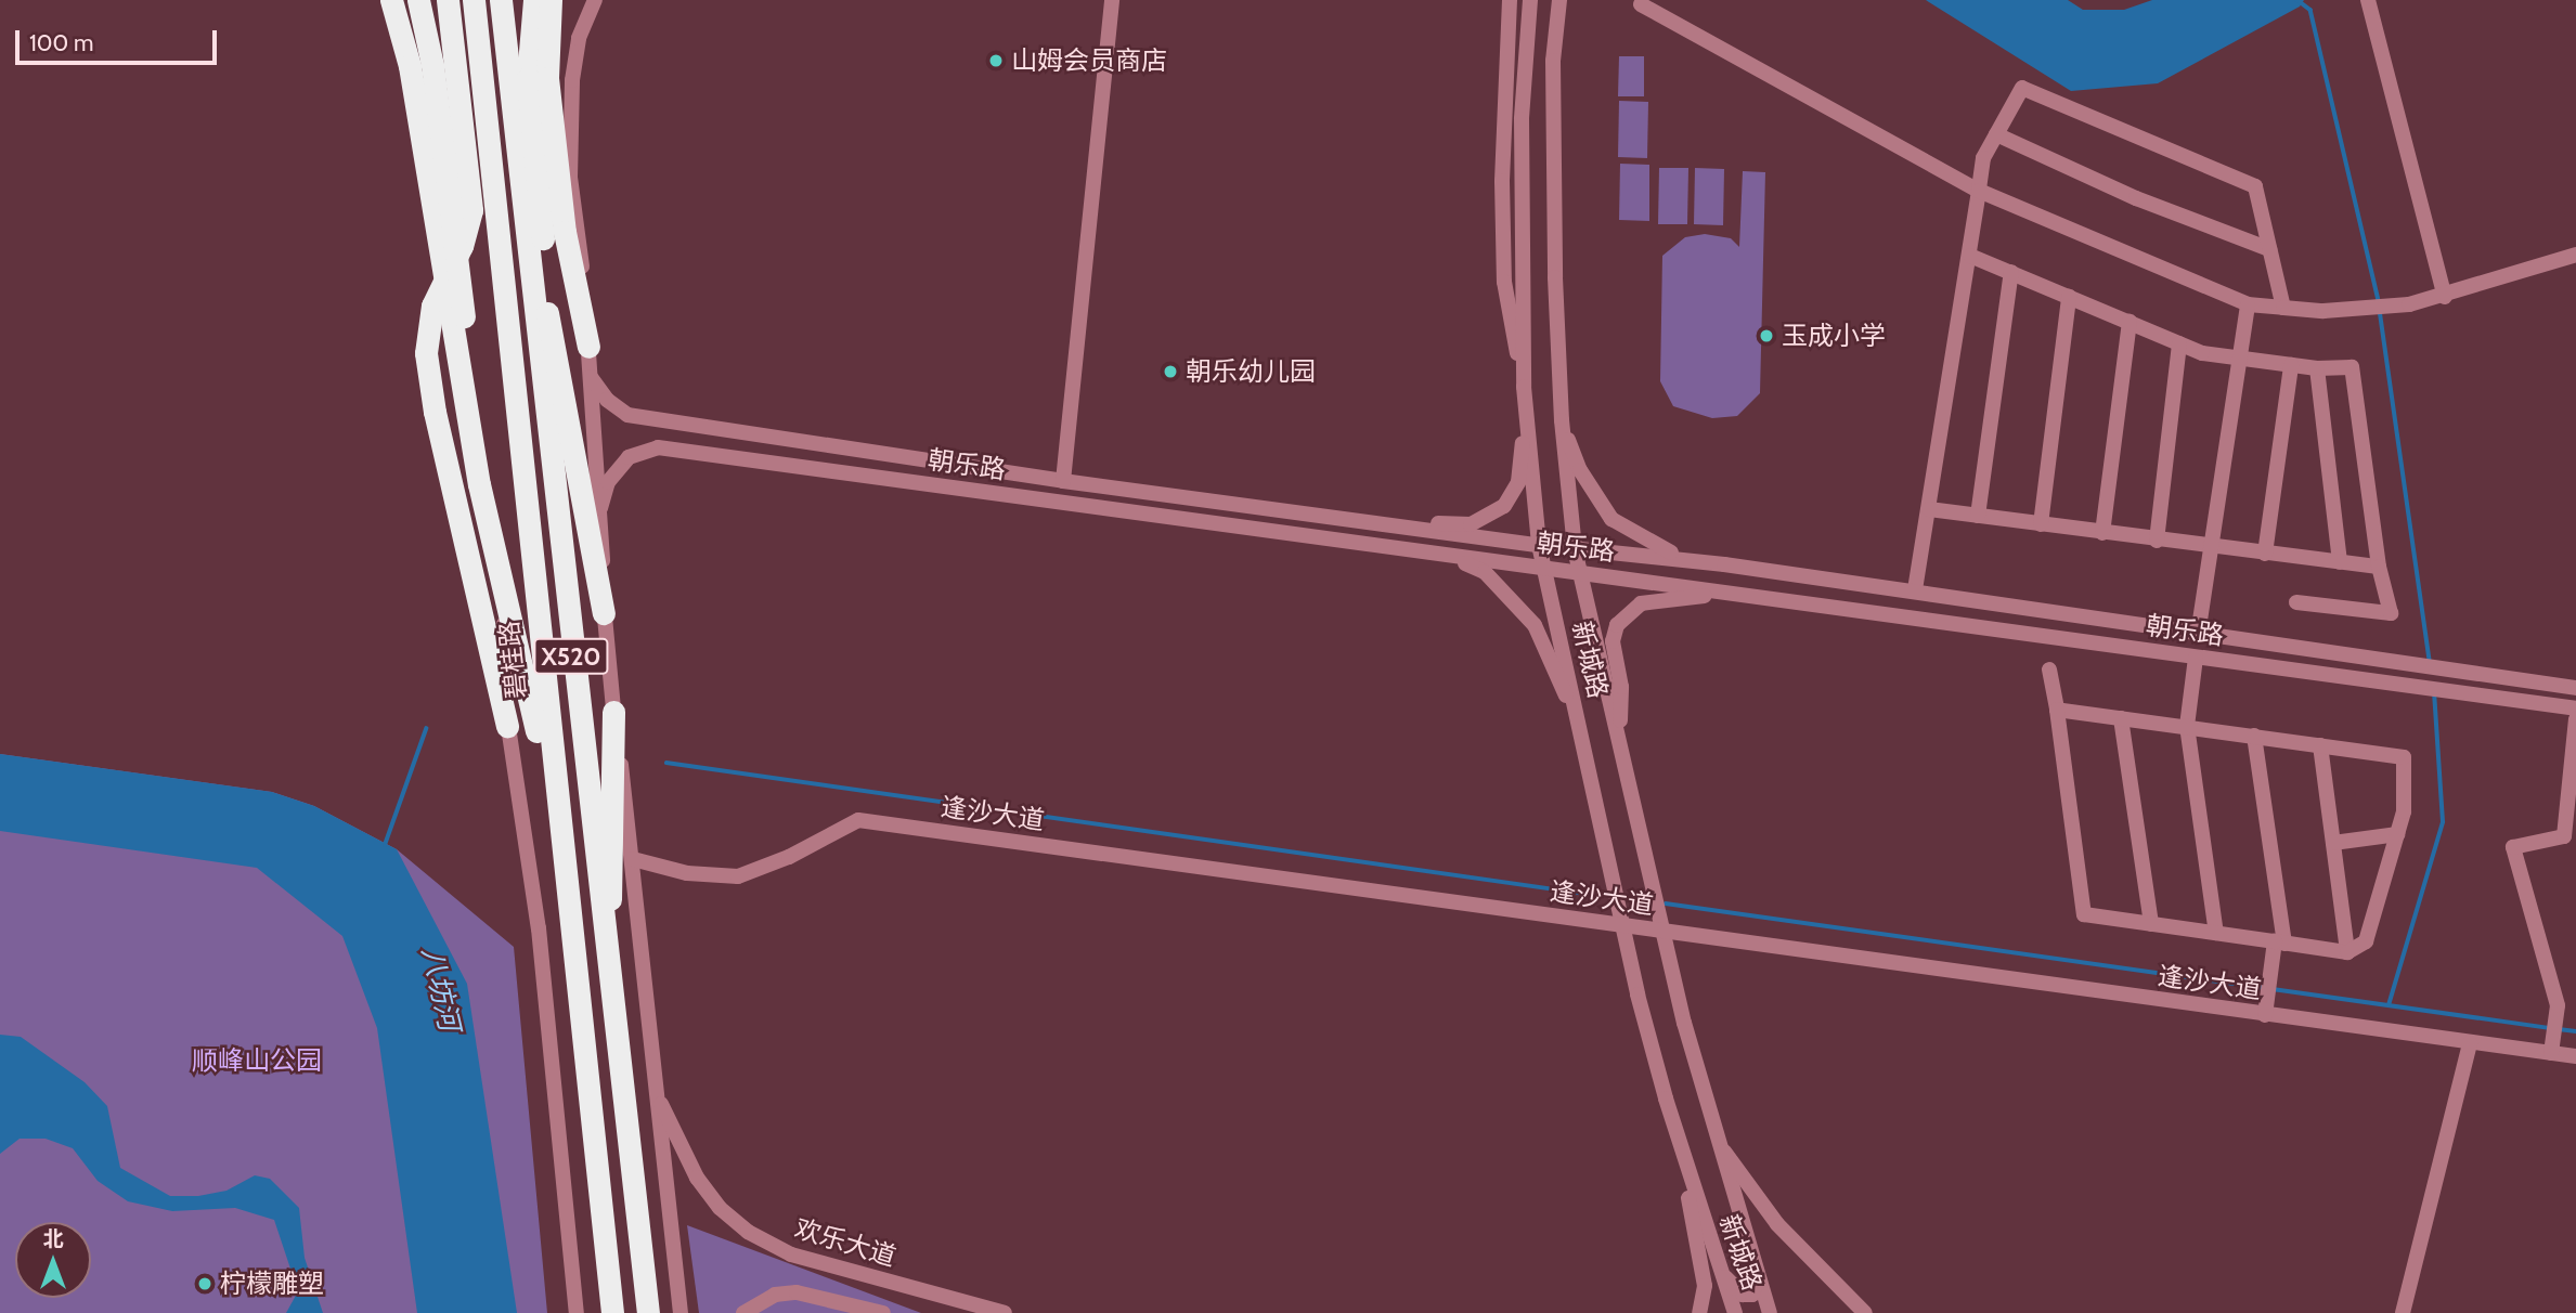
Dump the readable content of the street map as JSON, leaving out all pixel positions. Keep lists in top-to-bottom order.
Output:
{
  "streets": {
    "highway": ["X520", "碧桂路"],
    "street": [
      "朝乐路",
      "新城路",
      "逢沙大道",
      "欢乐大道"
    ]
  },
  "crossings": [
    ["朝乐路", "新城路"],
    ["新城路", "逢沙大道"]
  ],
  "water": ["八坊河"],
  "parks": ["顺峰山公园"],
  "places": [
    "山姆会员商店",
    "玉成小学",
    "朝乐幼儿园",
    "柠檬雕塑"
  ],
  "scale_bar": "100 m",
  "north": "top"
}
